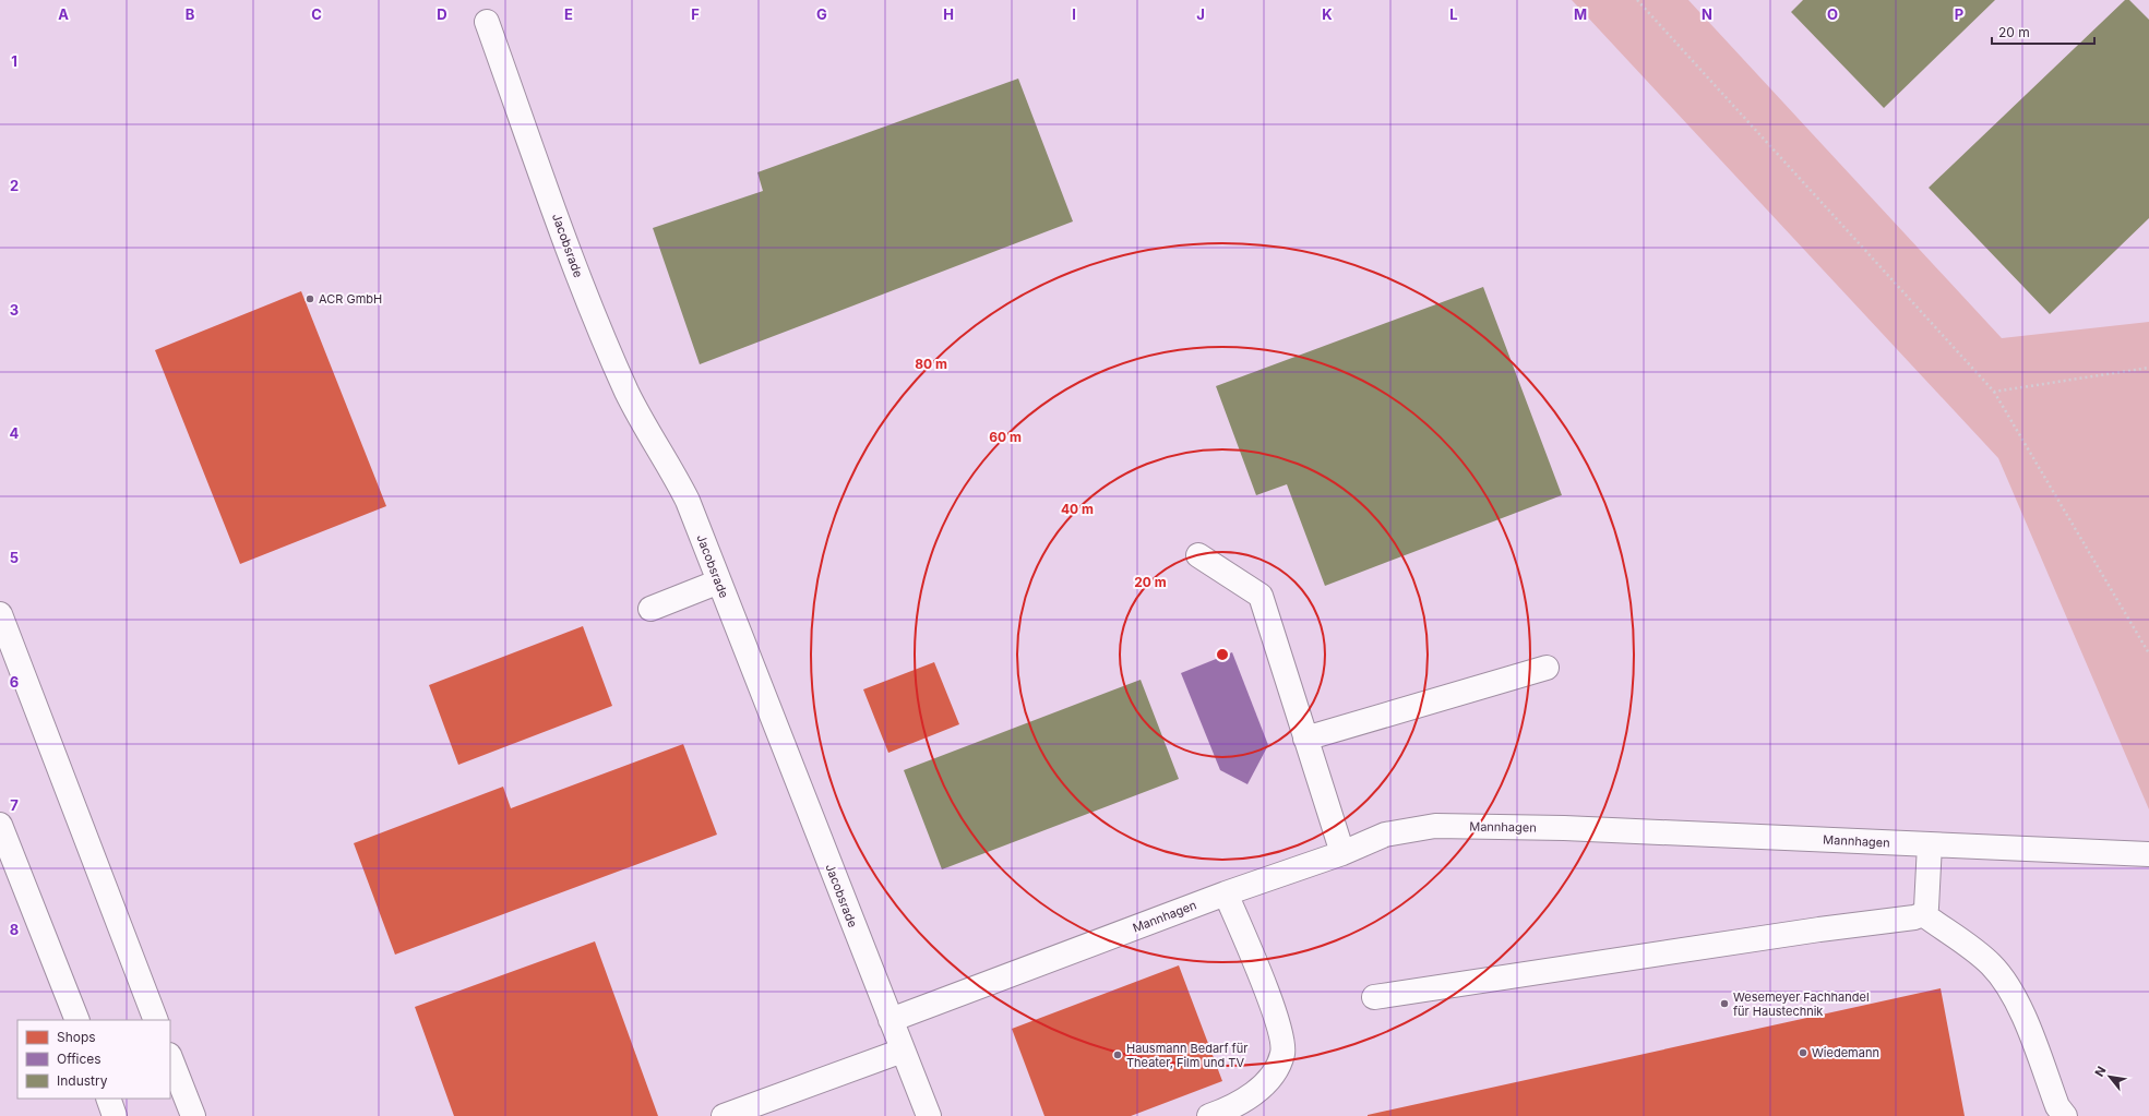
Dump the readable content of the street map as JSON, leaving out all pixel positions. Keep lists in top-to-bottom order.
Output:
{
  "streets": {
    "main road": ["Jacobsrade", "Mannhagen"]
  },
  "crossings": [
    ["Jacobsrade", "Mannhagen"]
  ],
  "places": [
    "ACR GmbH",
    "Wesemeyer Fachhandel für Haustechnik",
    "Wiedemann",
    "Hausmann Bedarf für Theater, Film und TV"
  ],
  "legend": ["Shops", "Offices", "Industry"],
  "scale_bar": "20 m",
  "north": "top left",
  "grid": {
    "columns": [
      "A",
      "B",
      "C",
      "D",
      "E",
      "F",
      "G",
      "H",
      "I",
      "J",
      "K",
      "L",
      "M",
      "N",
      "O",
      "P"
    ],
    "rows": [
      "1",
      "2",
      "3",
      "4",
      "5",
      "6",
      "7",
      "8"
    ]
  },
  "rings": [
    "80 m",
    "60 m",
    "40 m",
    "20 m"
  ]
}
